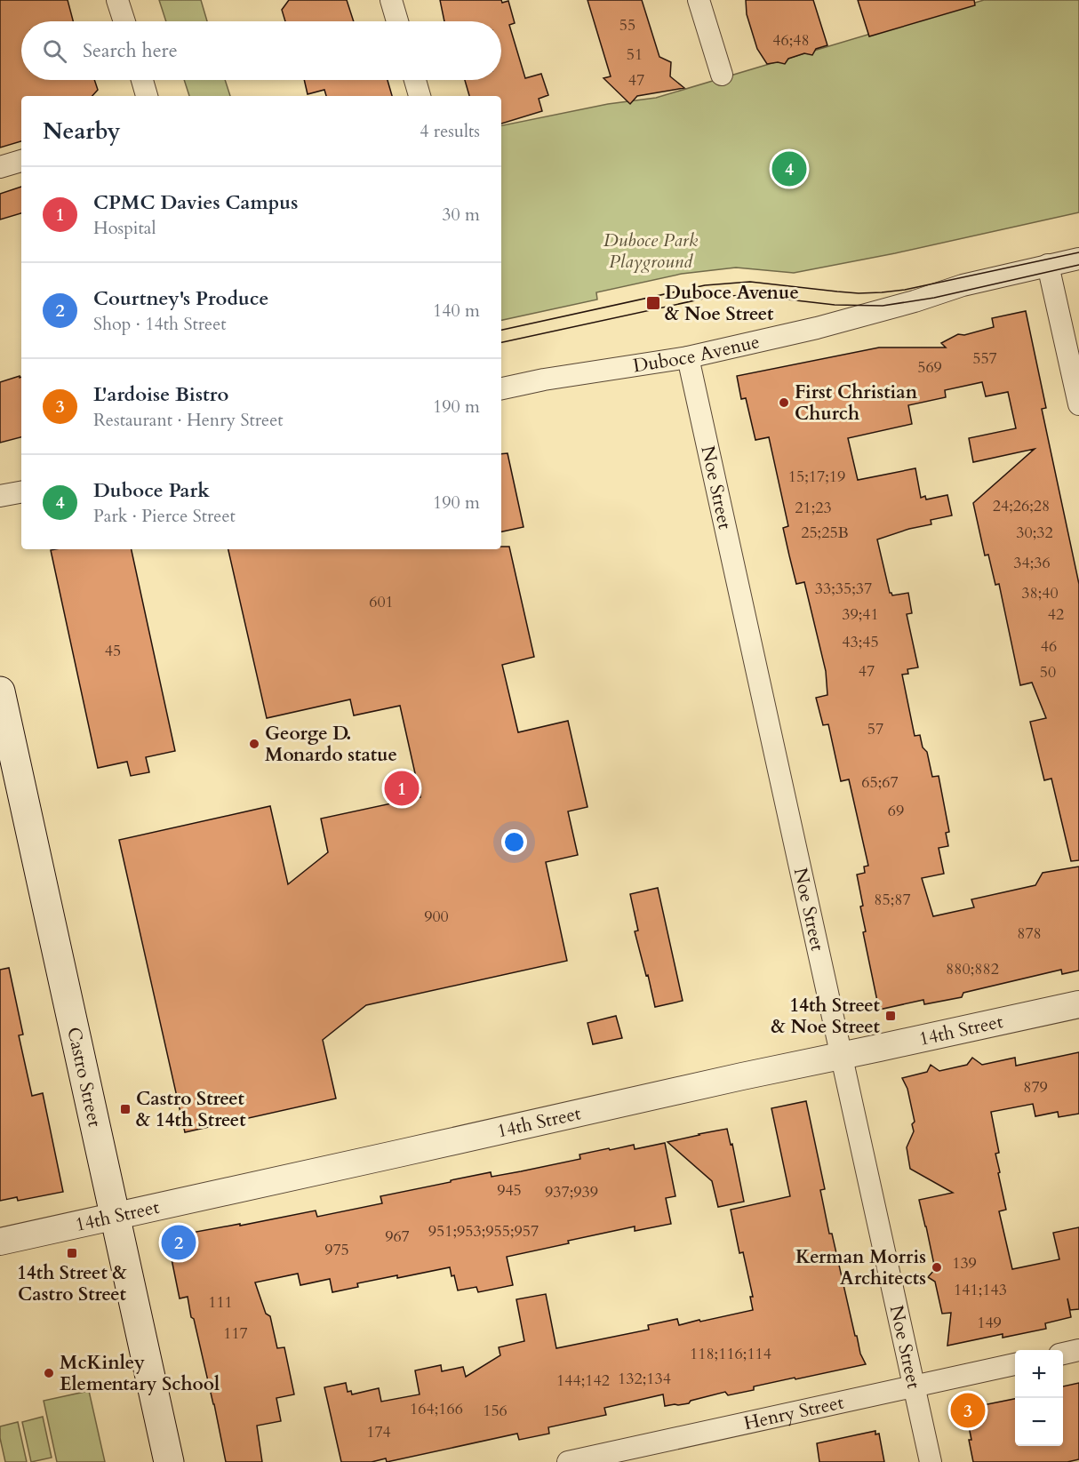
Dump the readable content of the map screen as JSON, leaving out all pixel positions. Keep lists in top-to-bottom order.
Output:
{
  "streets": {
    "main road": ["Castro Street"],
    "street": [
      "Duboce Avenue",
      "Noe Street",
      "14th Street",
      "Henry Street"
    ]
  },
  "crossings": [
    ["Duboce Avenue", "Noe Street"],
    ["Noe Street", "14th Street"],
    ["Noe Street", "Henry Street"],
    ["14th Street", "Castro Street"]
  ],
  "parks": ["Duboce Park Playground"],
  "places": {
    "transit": [
      "Duboce Avenue & Noe Street",
      "14th Street & Noe Street",
      "Castro Street & 14th Street",
      "14th Street & Castro Street"
    ],
    "other": [
      "First Christian Church",
      "George D. Monardo statue",
      "Kerman Morris Architects",
      "McKinley Elementary School"
    ]
  },
  "house_numbers": [
    "55",
    "46;48",
    "51",
    "47",
    "557",
    "569",
    "15;17;19",
    "24;26;28",
    "21;23",
    "25;25B",
    "30;32",
    "34;36",
    "33;35;37",
    "38;40",
    "601",
    "39;41",
    "42",
    "43;45",
    "46",
    "45",
    "47",
    "50",
    "57",
    "65;67",
    "69",
    "85;87",
    "900",
    "878",
    "880;882",
    "879",
    "945",
    "937;939",
    "951;953;955;957",
    "967",
    "975",
    "139",
    "141;143",
    "111",
    "149",
    "117",
    "118;116;114",
    "132;134",
    "144;142",
    "164;166",
    "156",
    "174"
  ],
  "page": {
    "search": "Search here",
    "heading": ["Nearby", "4 results"],
    "pins": [
      "4",
      "1",
      "2",
      "3"
    ],
    "list": [
      {
        "mark": "1",
        "name": "CPMC Davies Campus",
        "note": "Hospital",
        "value": "30 m"
      },
      {
        "mark": "2",
        "name": "Courtney's Produce",
        "note": "Shop · 14th Street",
        "value": "140 m"
      },
      {
        "mark": "3",
        "name": "L'ardoise Bistro",
        "note": "Restaurant · Henry Street",
        "value": "190 m"
      },
      {
        "mark": "4",
        "name": "Duboce Park",
        "note": "Park · Pierce Street",
        "value": "190 m"
      }
    ],
    "map_buttons": ["+", "−"]
  }
}
